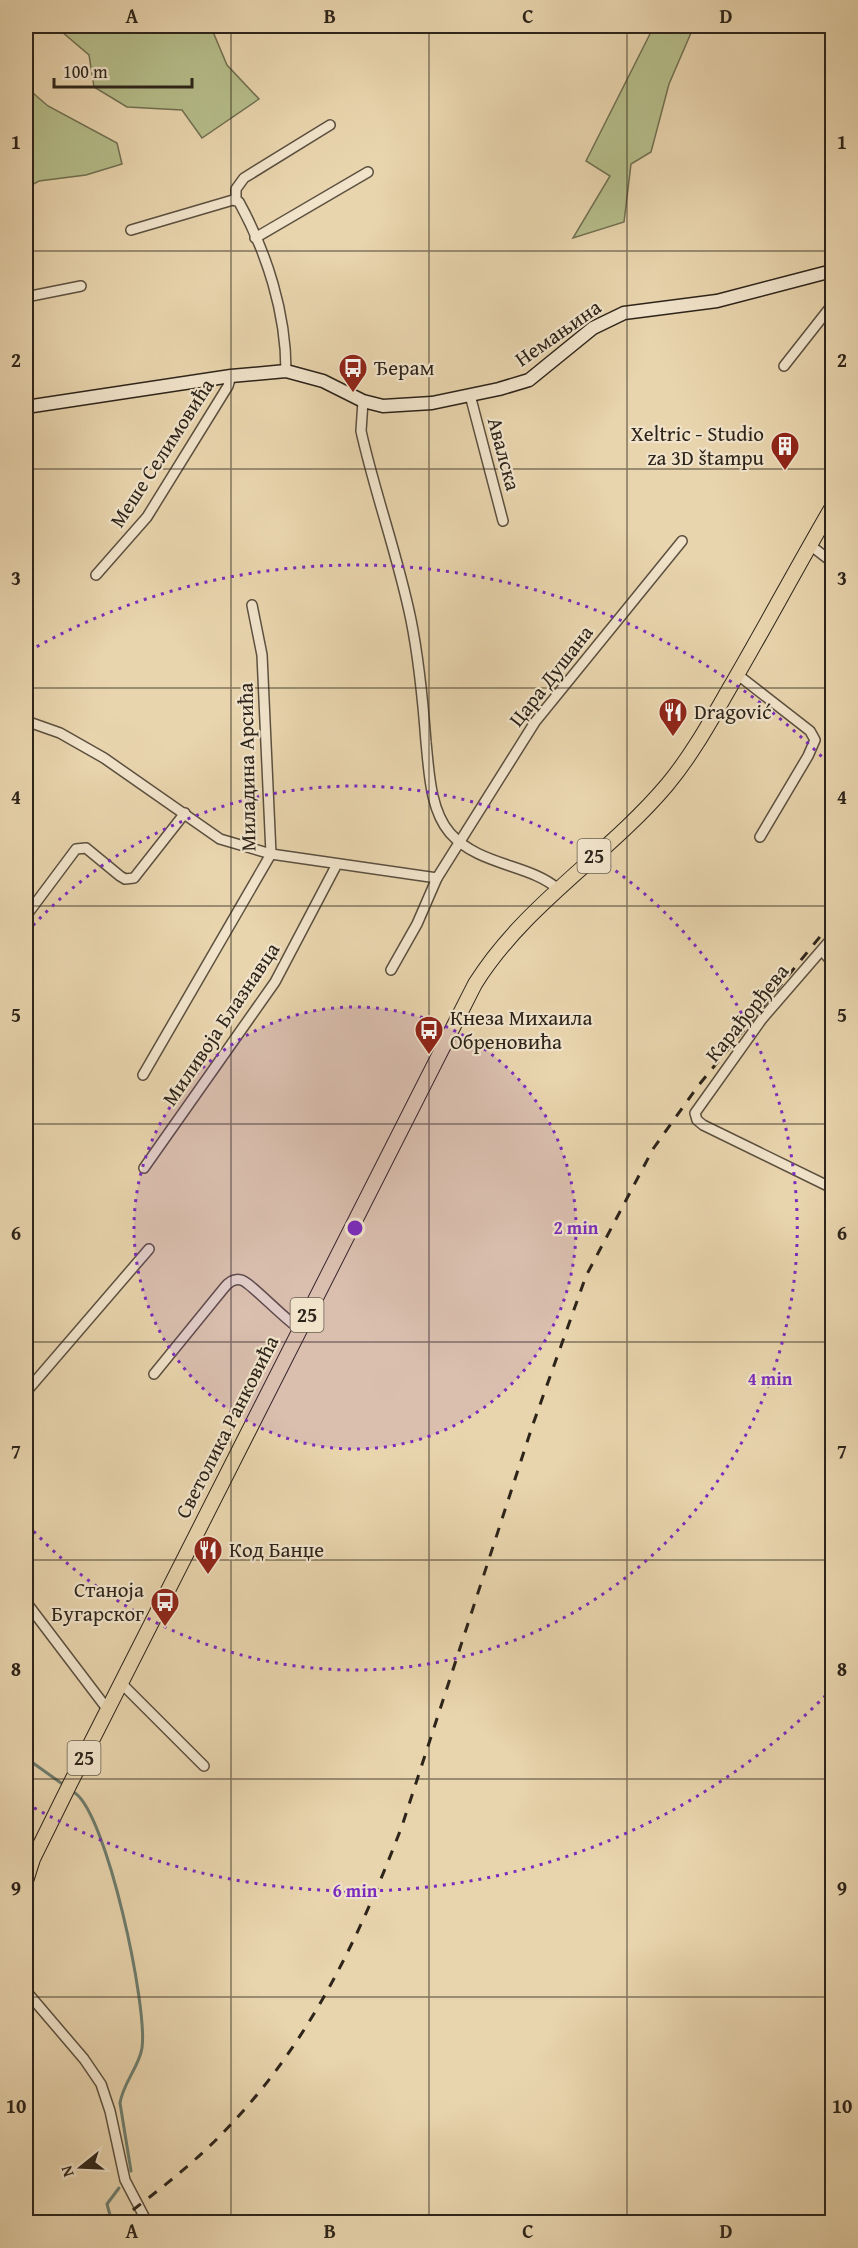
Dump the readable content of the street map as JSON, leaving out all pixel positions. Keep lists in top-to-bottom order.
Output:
{
  "streets": {
    "main road": ["25", "Светолика Ранковића"],
    "street": [
      "Немањина",
      "Меше Селимовића",
      "Авалска",
      "Цара Душана",
      "Миладина Арсића",
      "Карађорђева",
      "Миливоја Блазнавца"
    ]
  },
  "crossings": [
    ["Немањина", "Меше Селимовића"],
    ["Немањина", "Авалска"]
  ],
  "places": {
    "bus stop": ["Ђерам", "Кнеза Михаила Обреновића", "Станоја Бугарског"],
    "building": ["Xeltric - Studio za 3D štampu"],
    "restaurant": ["Dragović", "Код Банџе"]
  },
  "scale_bar": "100 m",
  "north": "left",
  "grid": {
    "columns": [
      "A",
      "B",
      "C",
      "D"
    ],
    "rows": [
      "1",
      "2",
      "3",
      "4",
      "5",
      "6",
      "7",
      "8",
      "9",
      "10"
    ]
  },
  "rings": ["2 min", "4 min", "6 min"]
}
